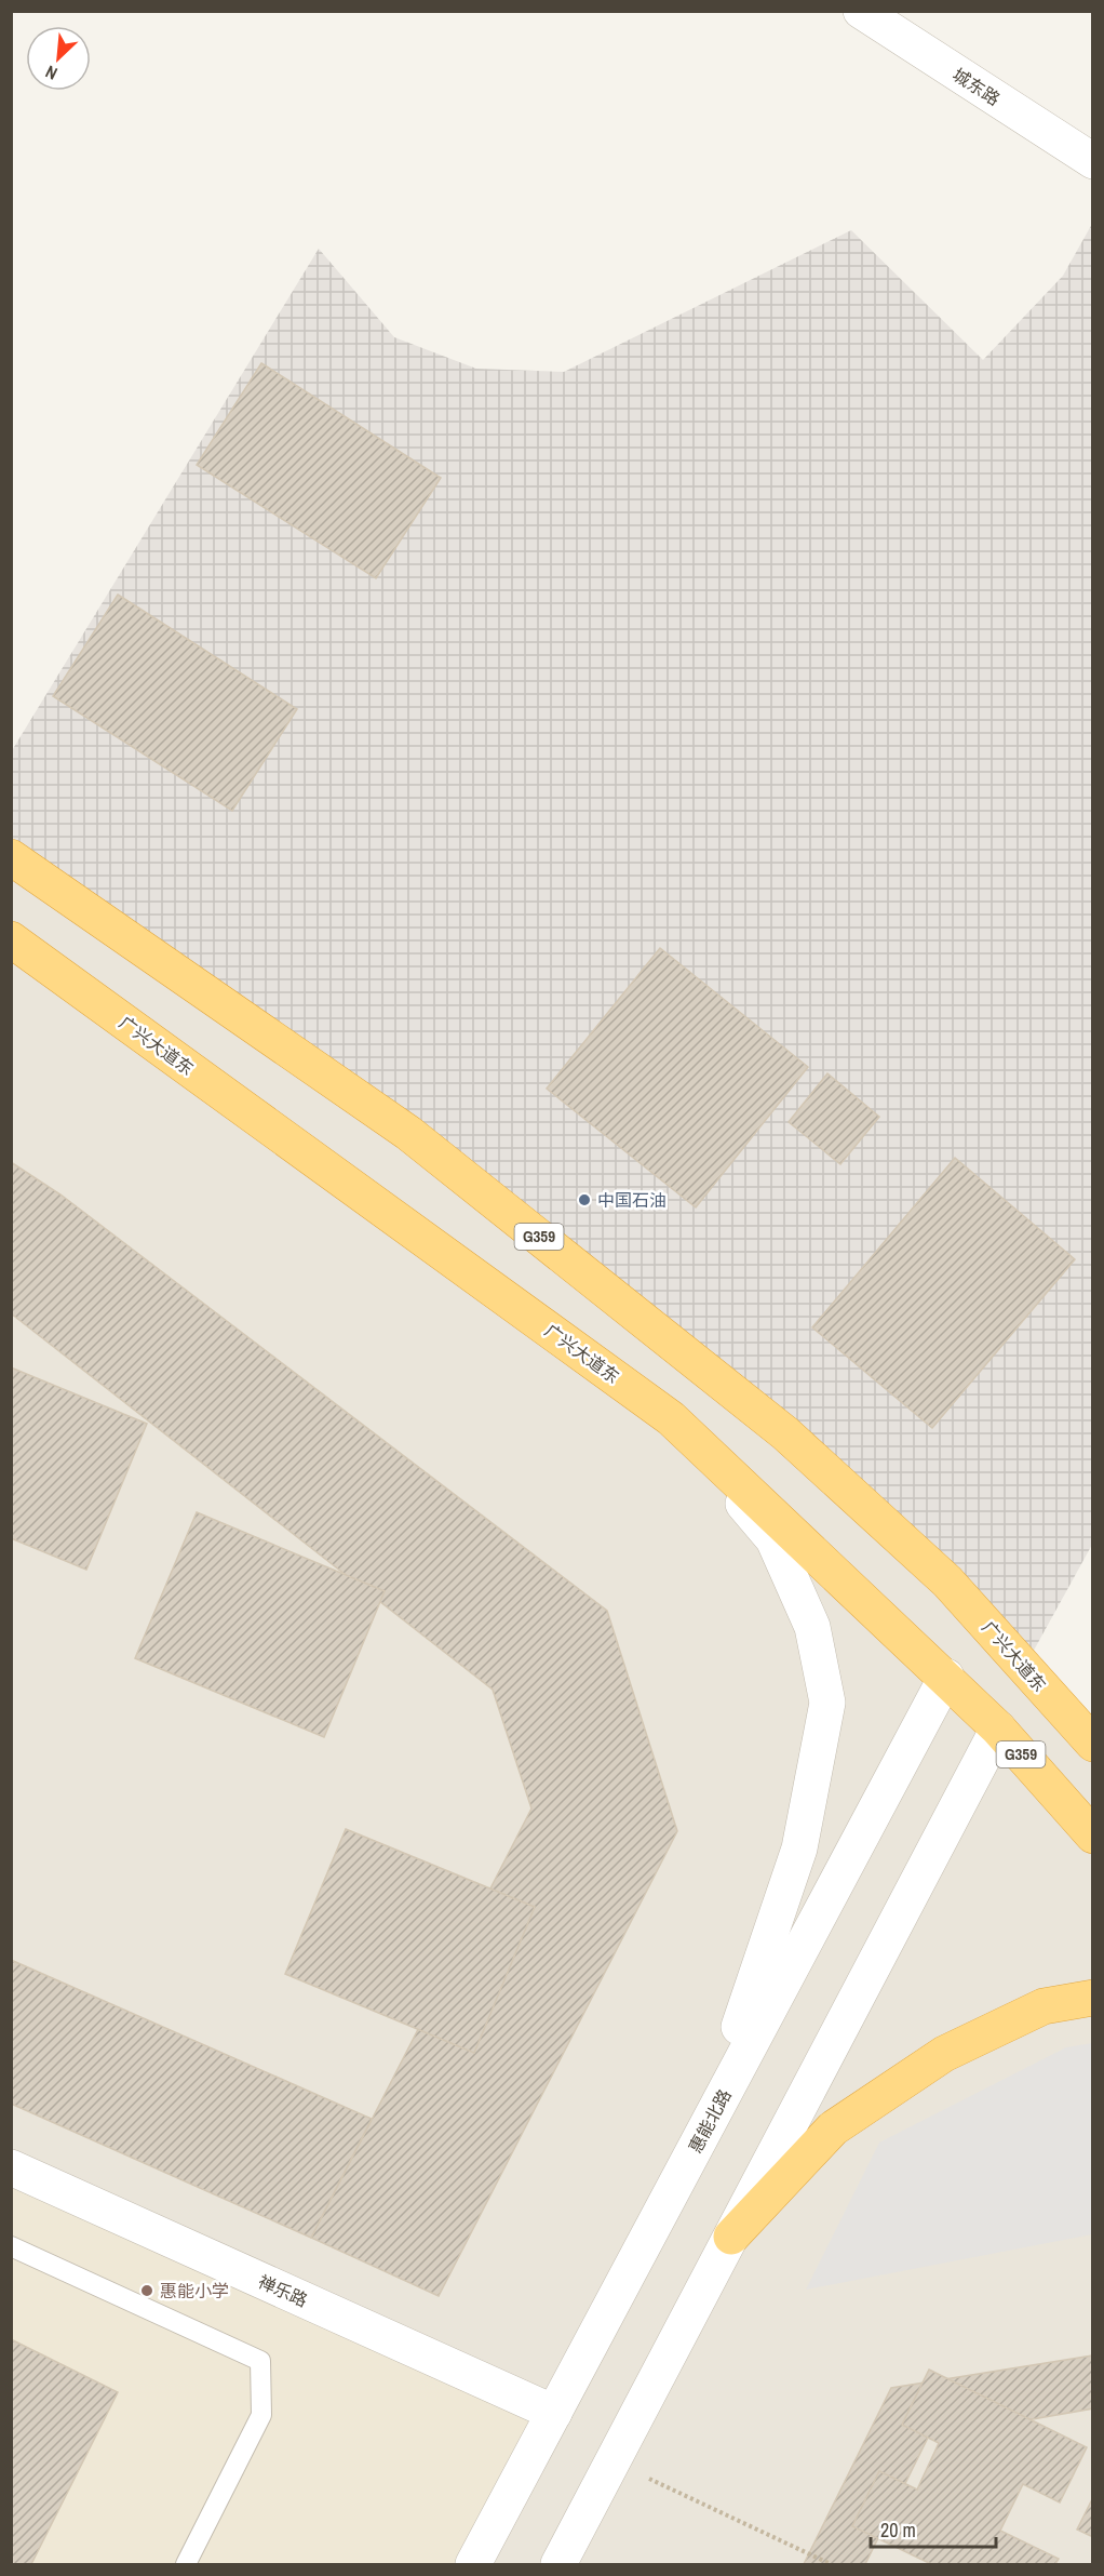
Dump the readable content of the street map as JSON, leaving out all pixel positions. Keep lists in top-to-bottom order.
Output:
{
  "streets": {
    "highway": ["广兴大道东", "G359"],
    "street": ["城东路", "惠能北路", "禅乐路"]
  },
  "crossings": [
    ["广兴大道东", "惠能北路"],
    ["惠能北路", "禅乐路"]
  ],
  "places": ["中国石油", "惠能小学"],
  "scale_bar": "20 m",
  "north": "bottom left"
}
